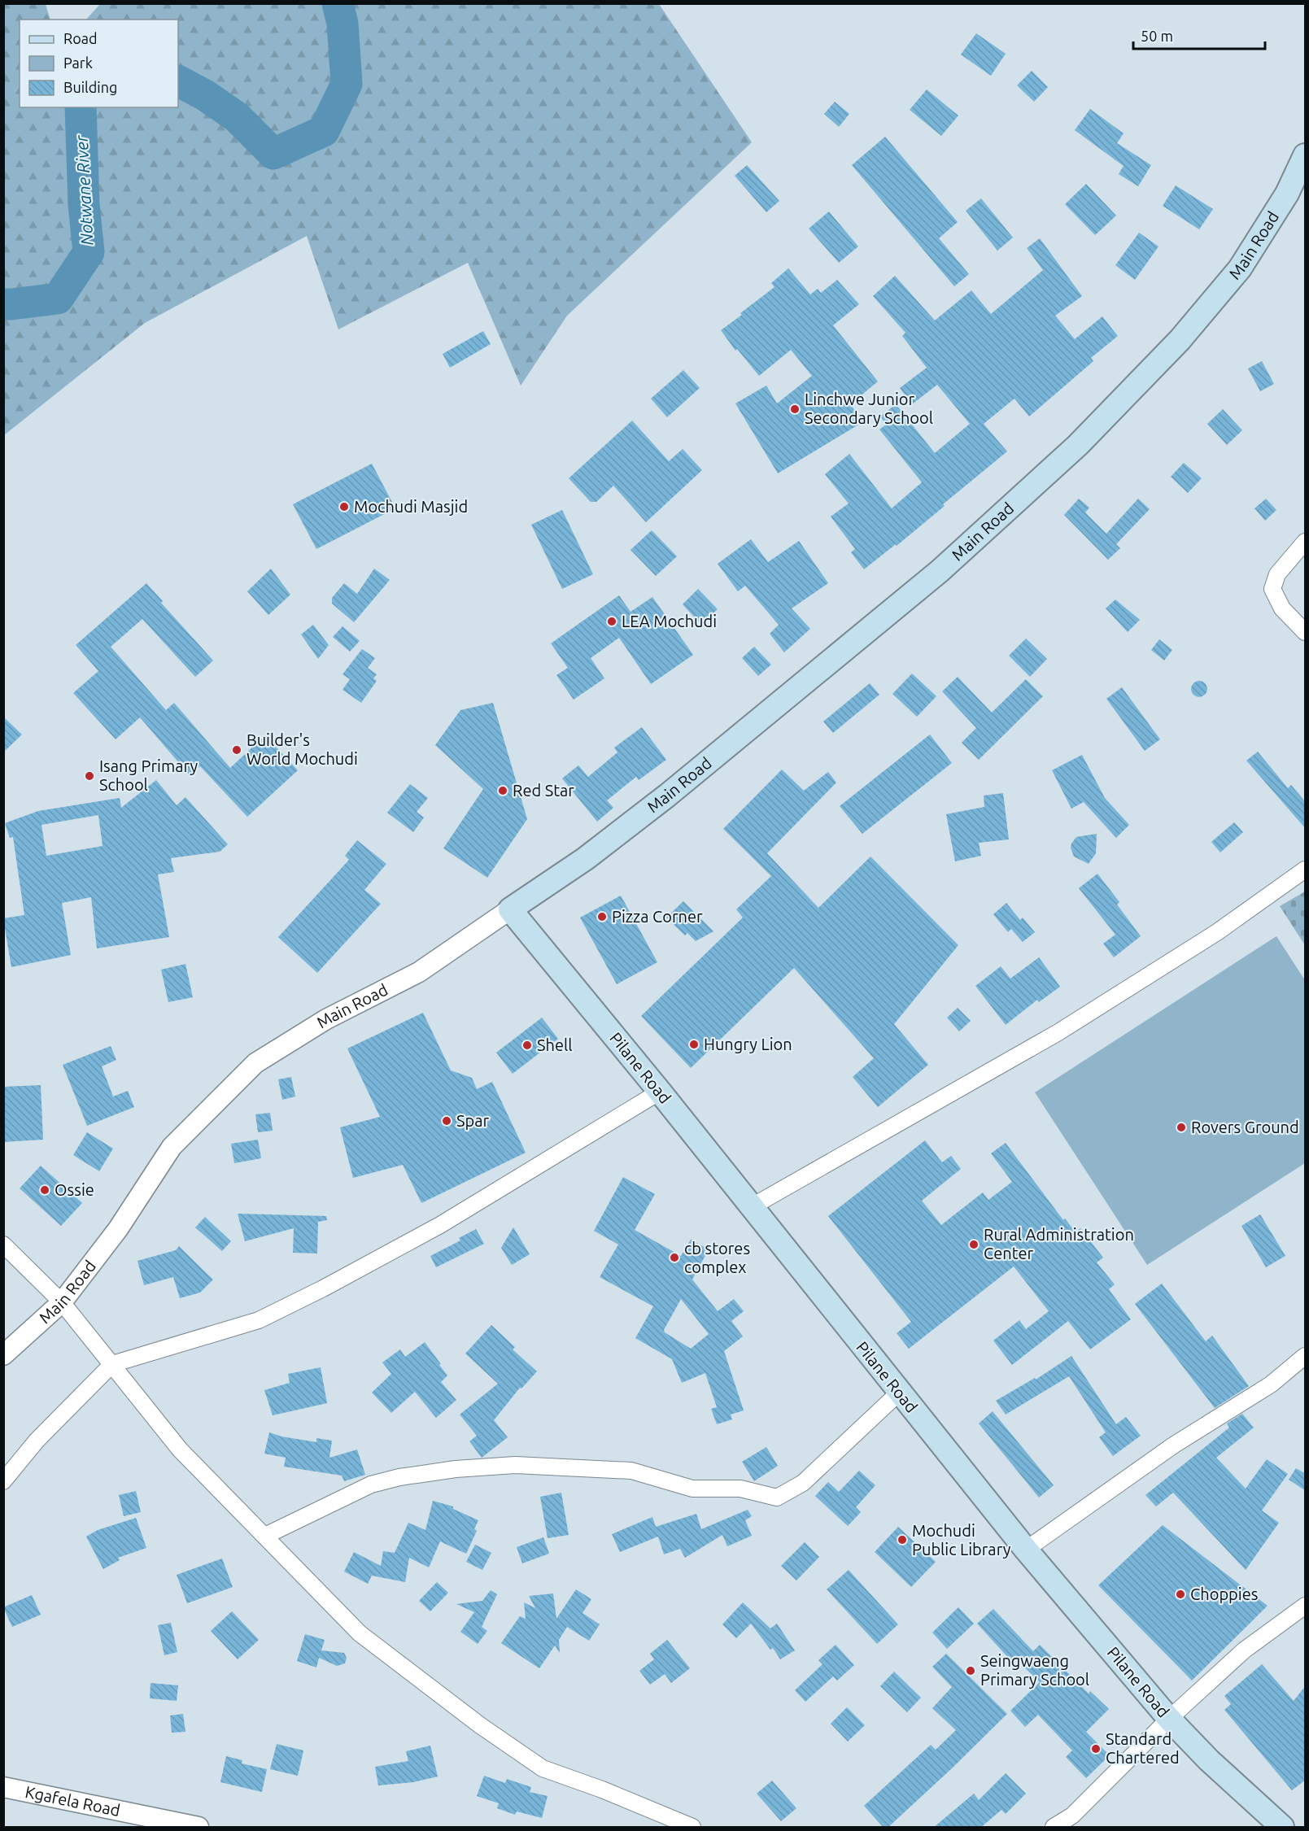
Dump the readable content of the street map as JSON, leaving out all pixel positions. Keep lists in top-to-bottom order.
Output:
{
  "streets": {
    "main road": ["Main Road", "Pilane Road"],
    "street": ["Kgafela Road"]
  },
  "crossings": [
    ["Main Road", "Pilane Road"]
  ],
  "water": ["Notwane River"],
  "places": [
    "Linchwe Junior Secondary School",
    "Mochudi Masjid",
    "LEA Mochudi",
    "Builder's World Mochudi",
    "Isang Primary School",
    "Red Star",
    "Pizza Corner",
    "Hungry Lion",
    "Shell",
    "Spar",
    "Rovers Ground",
    "Ossie",
    "Rural Administration Center",
    "cb stores complex",
    "Mochudi Public Library",
    "Choppies",
    "Seingwaeng Primary School",
    "Standard Chartered"
  ],
  "legend": ["Road", "Park", "Building"],
  "scale_bar": "50 m"
}
